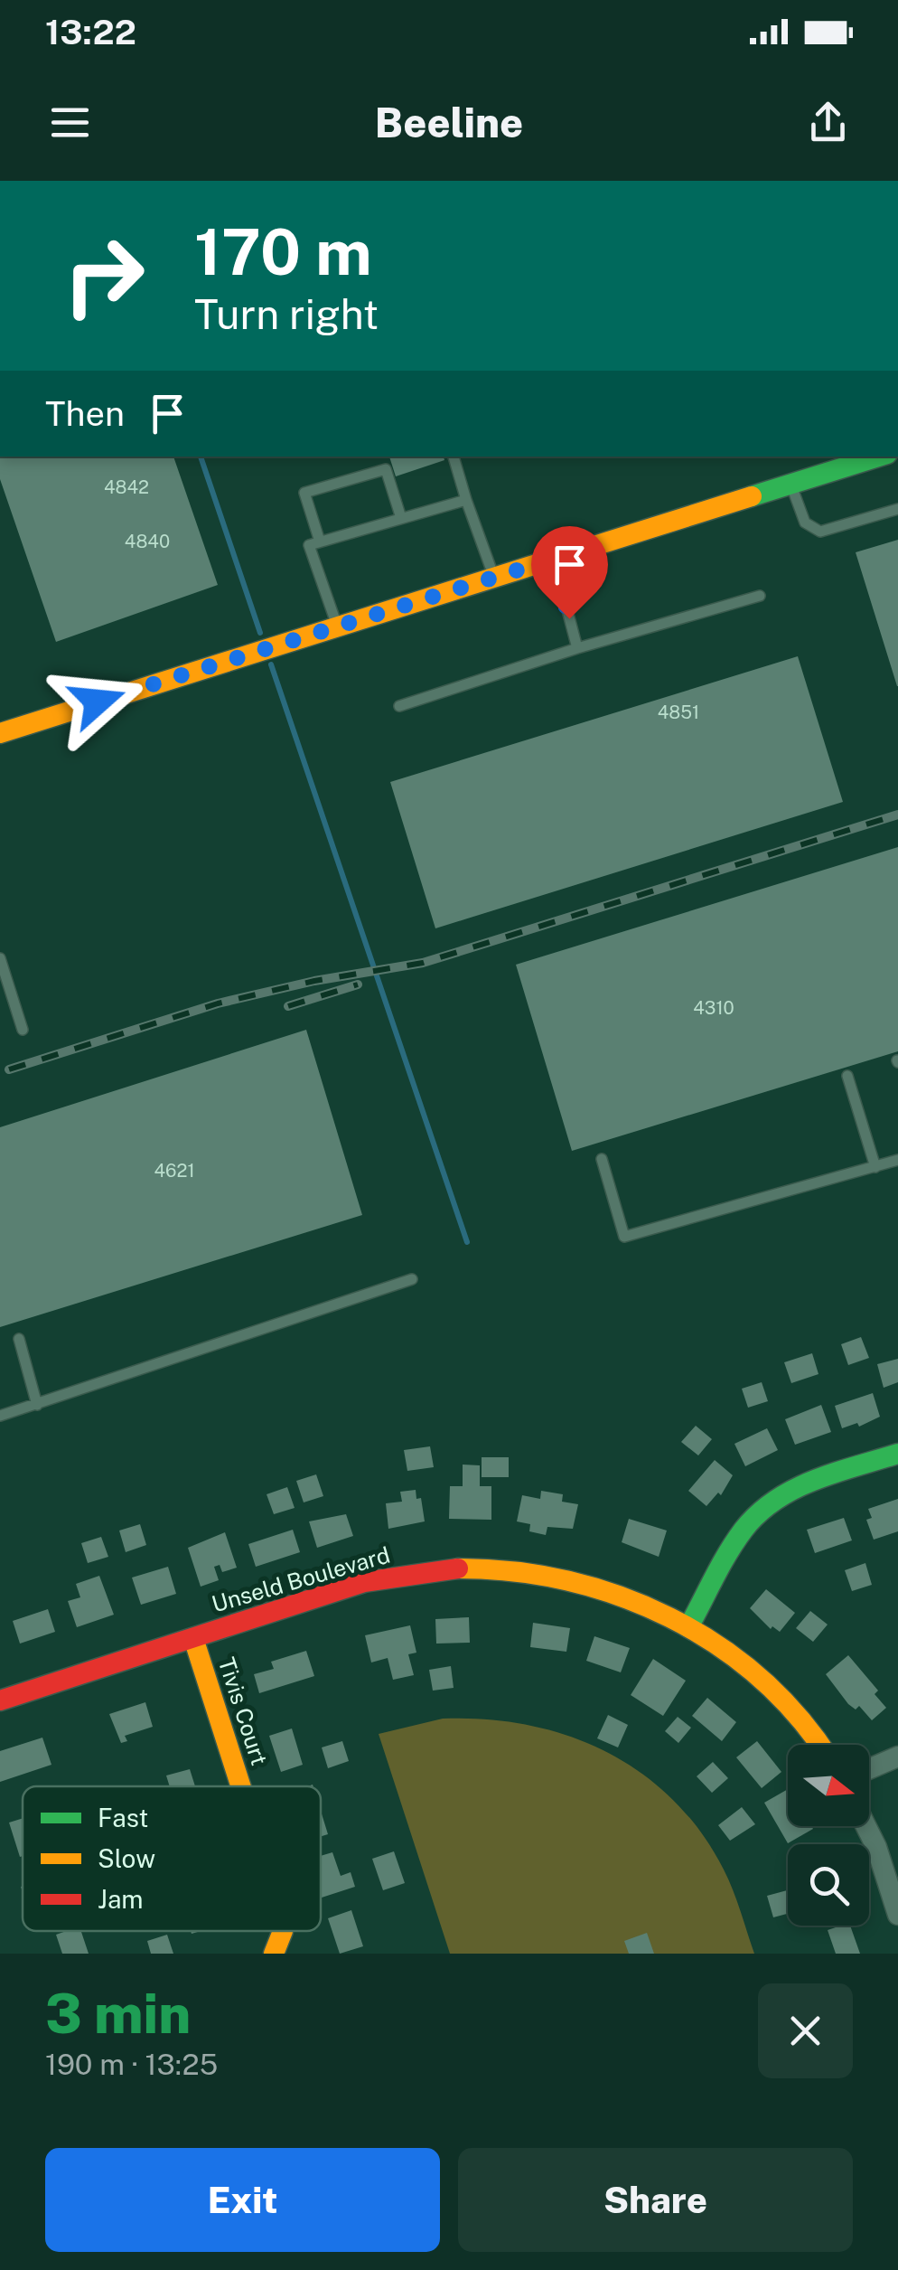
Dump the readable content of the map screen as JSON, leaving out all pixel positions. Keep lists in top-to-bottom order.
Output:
{
  "streets": {
    "street": ["Unseld Boulevard", "Tivis Court"]
  },
  "crossings": [
    ["Unseld Boulevard", "Tivis Court"]
  ],
  "house_numbers": [
    "4842",
    "4840",
    "4851",
    "4310",
    "4621"
  ],
  "legend": ["Fast", "Slow", "Jam"],
  "north": "right",
  "page": {
    "status": "13:22",
    "header": "Beeline",
    "turn": ["170 m", "Turn right"],
    "then": "Then",
    "heading": ["3 min", "190 m · 13:25"],
    "buttons": ["Exit", "Share"]
  }
}
